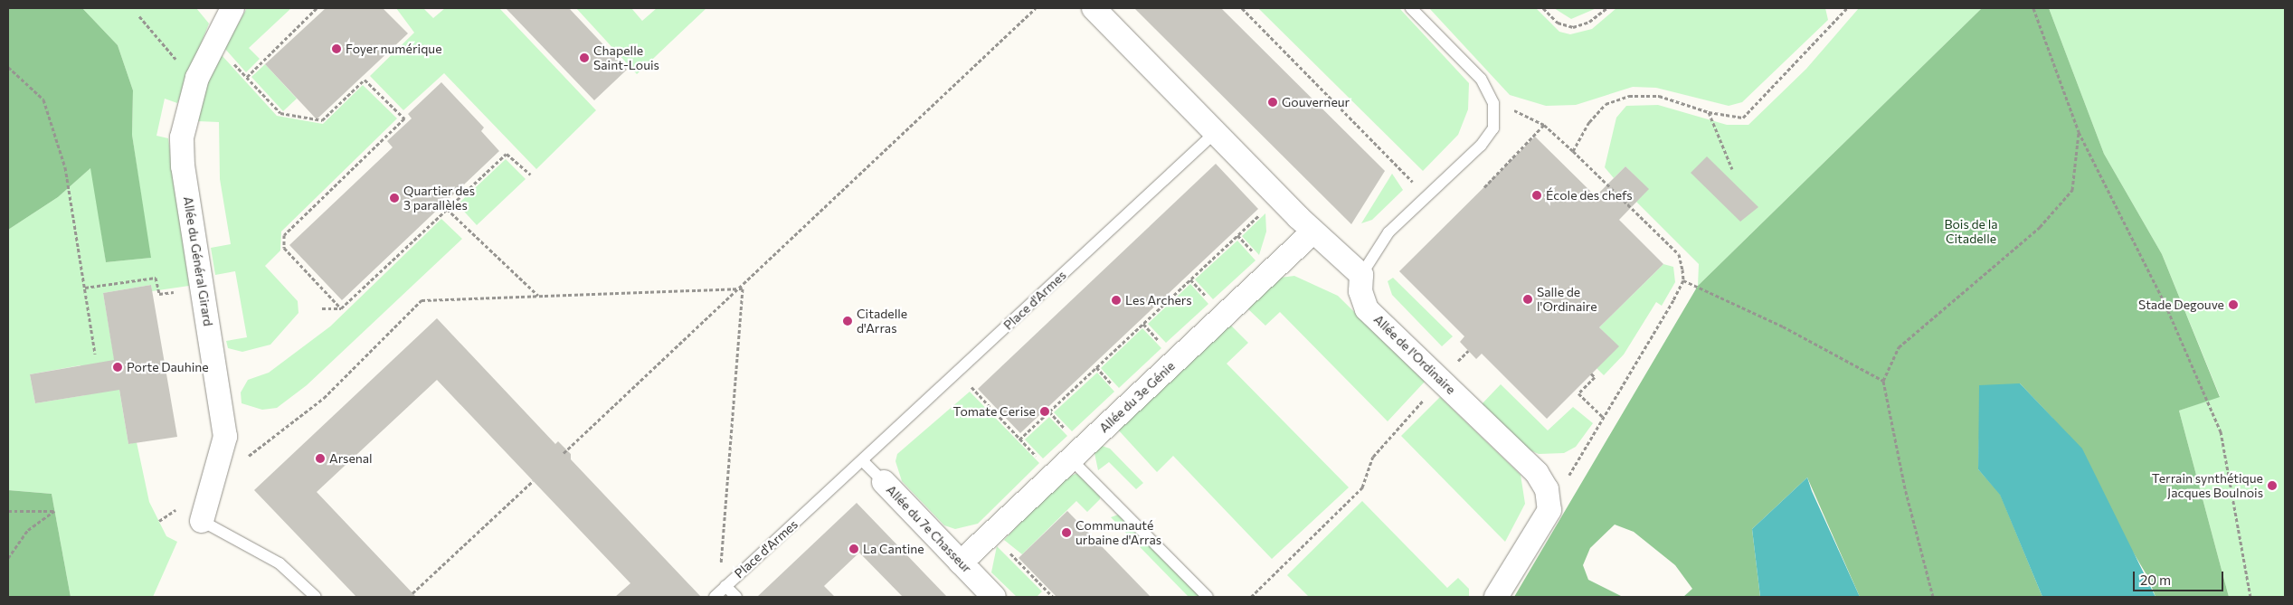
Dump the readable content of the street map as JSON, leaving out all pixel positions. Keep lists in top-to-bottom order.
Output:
{
  "streets": {
    "street": [
      "Allée du Général Girard",
      "Allée de l'Ordinaire",
      "Allée du 3e Génie",
      "Allée du 7e Chasseur"
    ],
    "lane": ["Place d'Armes"]
  },
  "crossings": [
    ["Place d'Armes", "Allée du 7e Chasseur"],
    ["Allée du 3e Génie", "Allée du 7e Chasseur"]
  ],
  "parks": ["Bois de la Citadelle"],
  "places": [
    "Foyer numérique",
    "Chapelle Saint-Louis",
    "Gouverneur",
    "École des chefs",
    "Quartier des 3 parallèles",
    "Salle de l'Ordinaire",
    "Les Archers",
    "Stade Degouve",
    "Citadelle d'Arras",
    "Porte Dauhine",
    "Tomate Cerise",
    "Arsenal",
    "Terrain synthétique Jacques Boulnois",
    "Communauté urbaine d'Arras",
    "La Cantine"
  ],
  "scale_bar": "20 m"
}
